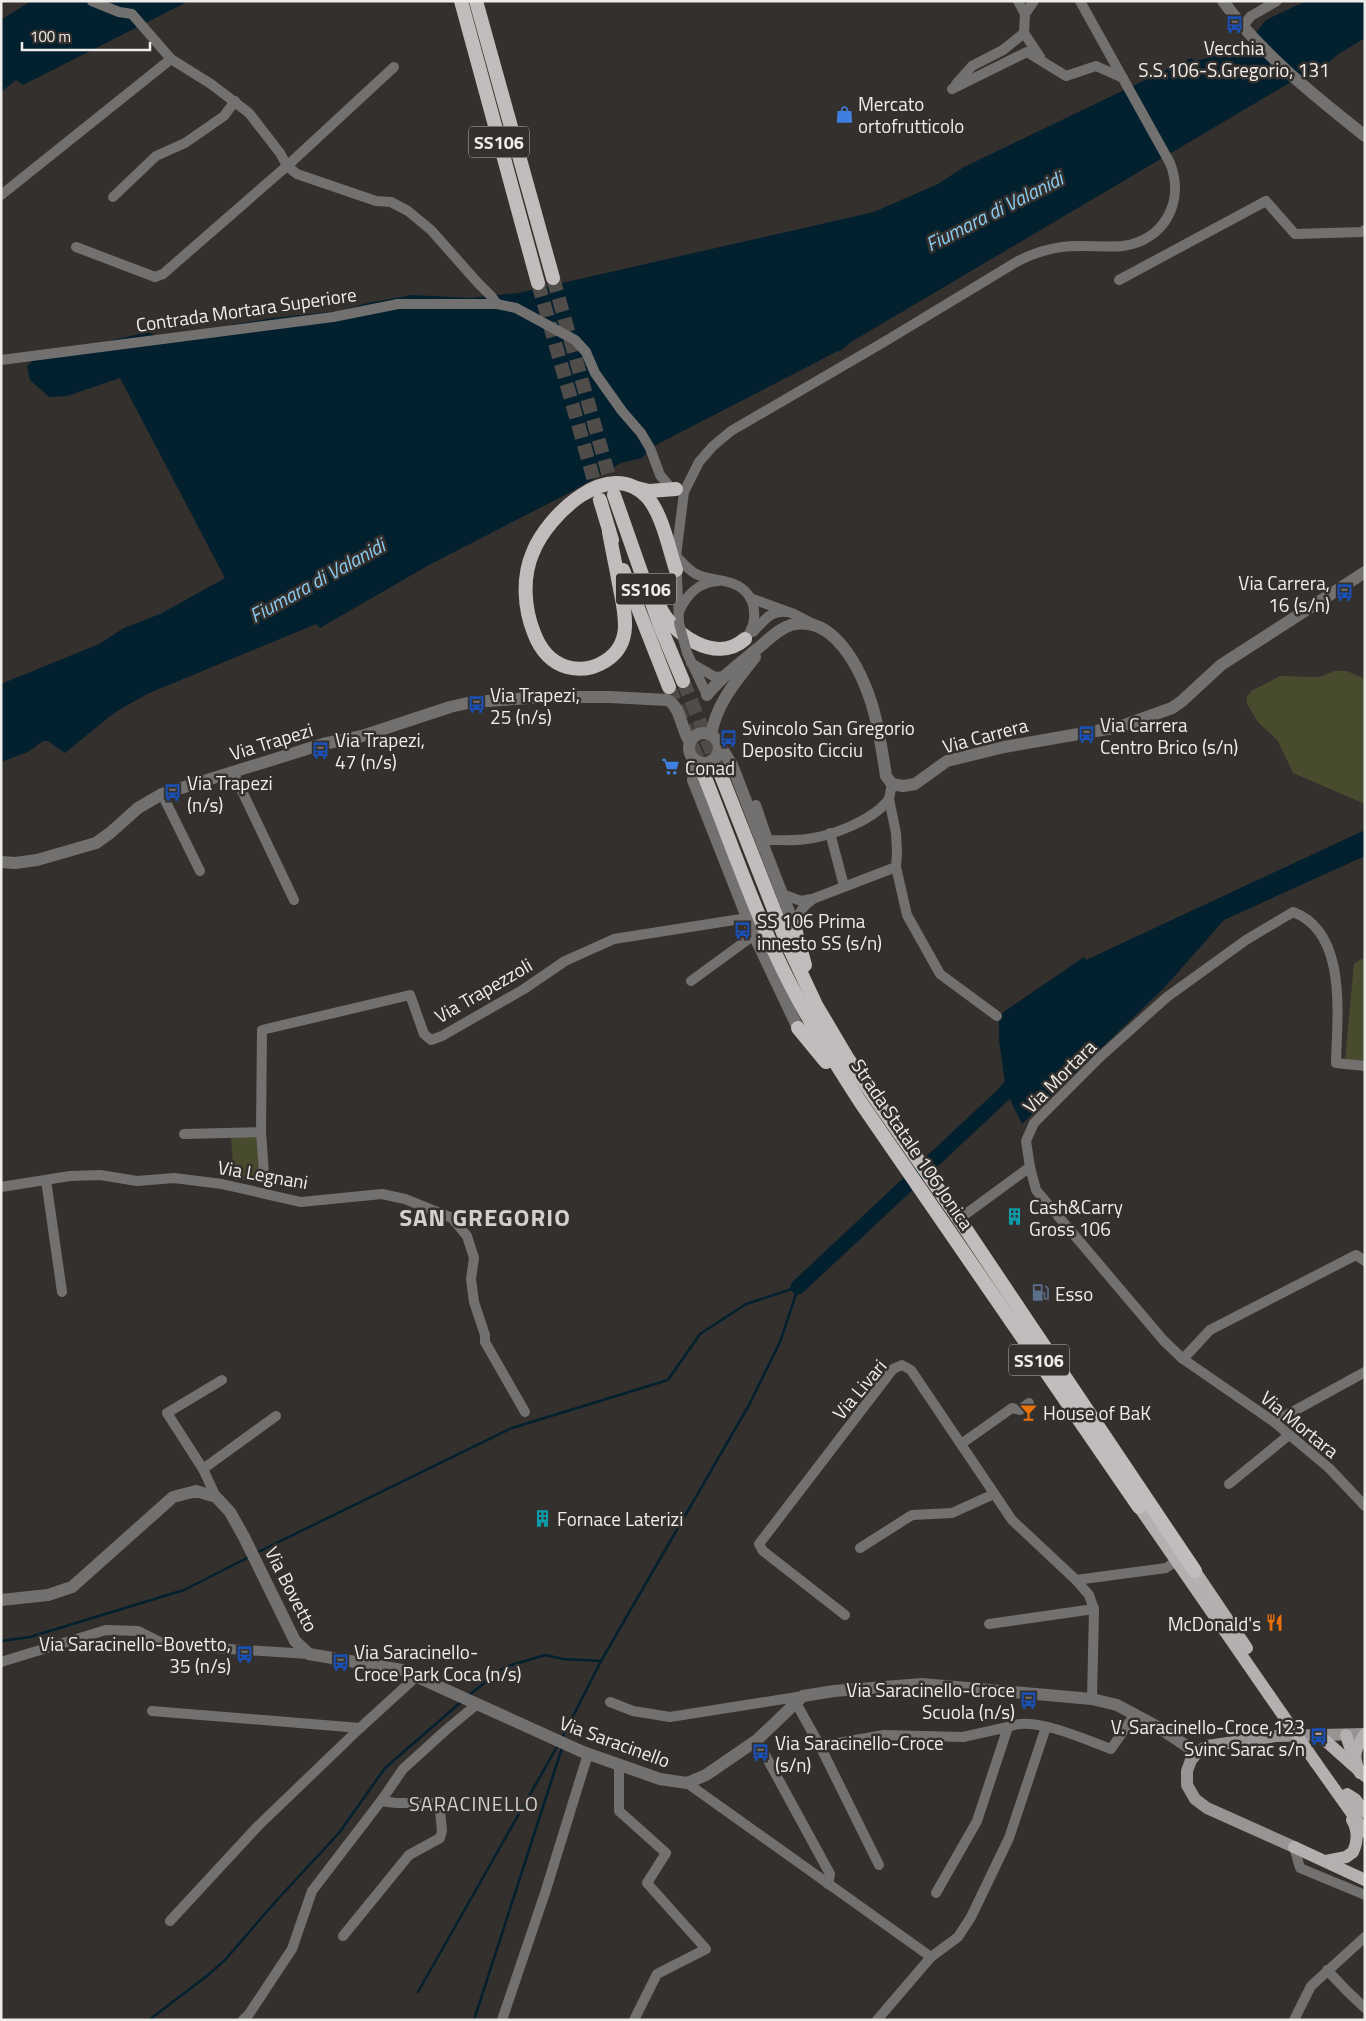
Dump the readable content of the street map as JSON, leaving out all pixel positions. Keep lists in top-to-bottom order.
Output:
{
  "streets": {
    "highway": ["SS106", "Strada Statale 106 Jonica"],
    "street": [
      "Contrada Mortara Superiore",
      "Via Carrera",
      "Via Trapezi",
      "Via Trapezzoli",
      "Via Mortara",
      "Via Legnani",
      "Via Livari",
      "Via Bovetto",
      "Via Saracinello"
    ]
  },
  "crossings": [
    ["Via Bovetto", "Via Saracinello"]
  ],
  "districts": ["SAN GREGORIO", "SARACINELLO"],
  "water": ["Fiumara di Valanidi"],
  "places": {
    "bus stop": [
      "Vecchia S.S.106-S.Gregorio, 131",
      "Via Carrera, 16 (s/n)",
      "Via Trapezi, 25 (n/s)",
      "Via Carrera Centro Brico (s/n)",
      "Svincolo San Gregorio Deposito Cicciu",
      "Via Trapezi, 47 (n/s)",
      "Via Trapezi (n/s)",
      "SS 106 Prima innesto SS (s/n)",
      "Via Saracinello-Bovetto, 35 (n/s)",
      "Via Saracinello- Croce Park Coca (n/s)",
      "Via Saracinello-Croce Scuola (n/s)",
      "V. Saracinello-Croce,123 Svinc Sarac s/n",
      "Via Saracinello-Croce (s/n)"
    ],
    "shop": ["Mercato ortofrutticolo"],
    "supermarket": ["Conad"],
    "building": ["Cash&Carry Gross 106", "Fornace Laterizi"],
    "fuel station": ["Esso"],
    "bar": ["House of BaK"],
    "restaurant": ["McDonald's"]
  },
  "scale_bar": "100 m"
}
